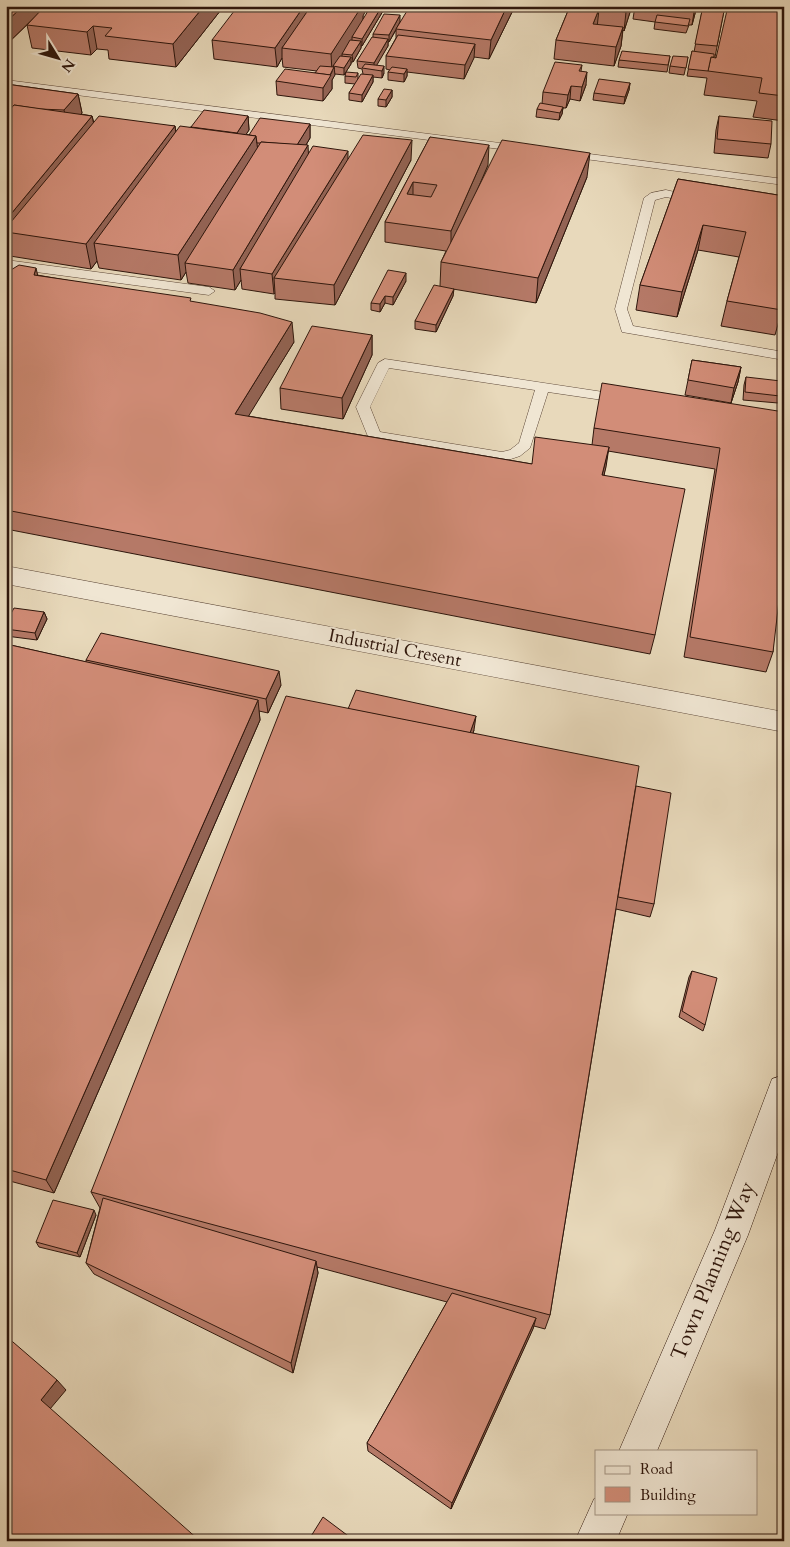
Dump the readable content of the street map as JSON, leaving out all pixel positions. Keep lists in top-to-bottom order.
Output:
{
  "streets": {
    "street": ["Industrial Cresent", "Town Planning Way"]
  },
  "legend": ["Road", "Building"],
  "north": "bottom right"
}
